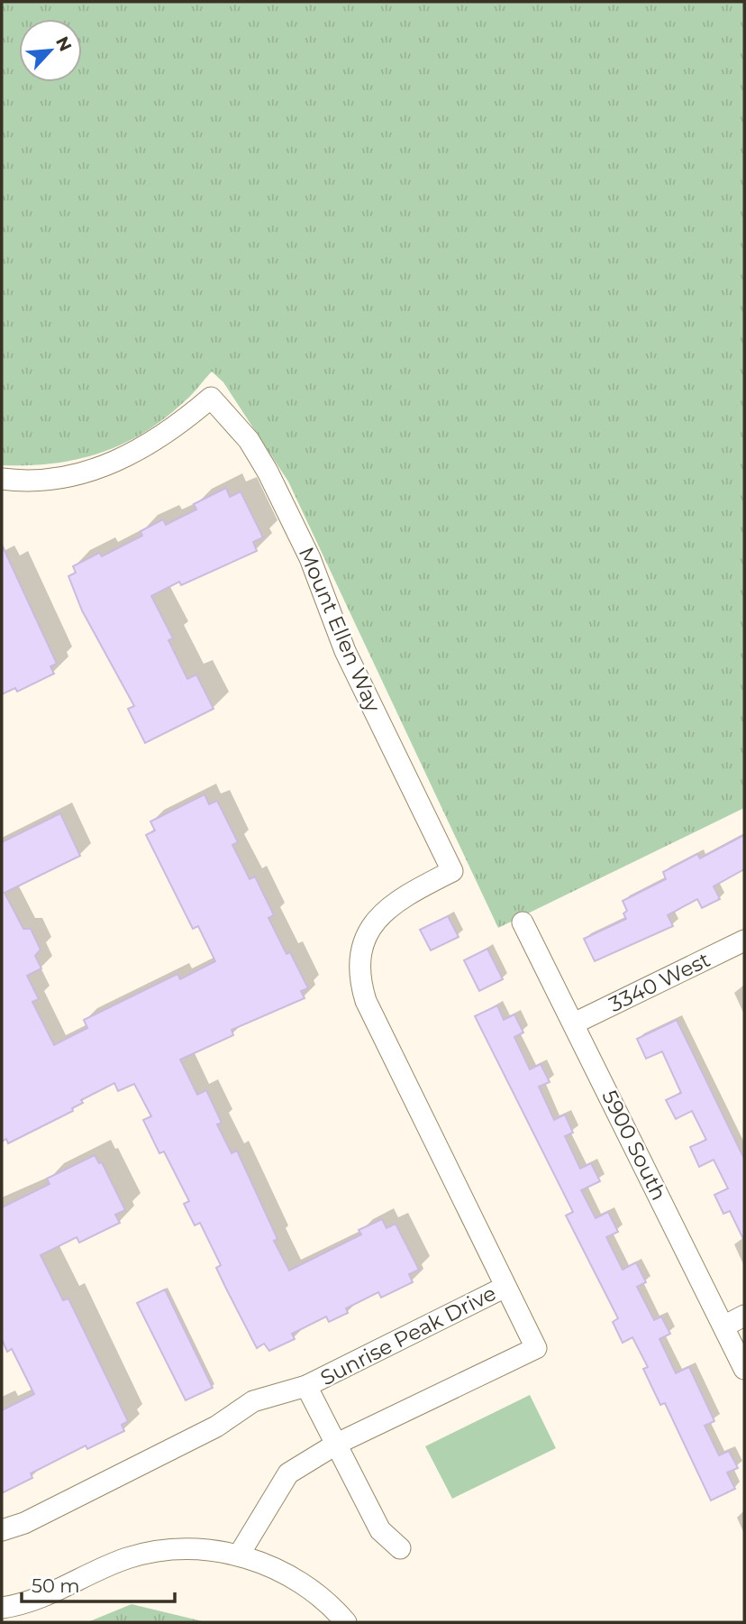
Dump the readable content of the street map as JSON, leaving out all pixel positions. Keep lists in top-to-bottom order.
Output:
{
  "streets": {
    "street": [
      "Mount Ellen Way",
      "3340 West",
      "5900 South",
      "Sunrise Peak Drive"
    ]
  },
  "crossings": [
    ["Mount Ellen Way", "Sunrise Peak Drive"],
    ["3340 West", "5900 South"]
  ],
  "scale_bar": "50 m",
  "north": "top right"
}
